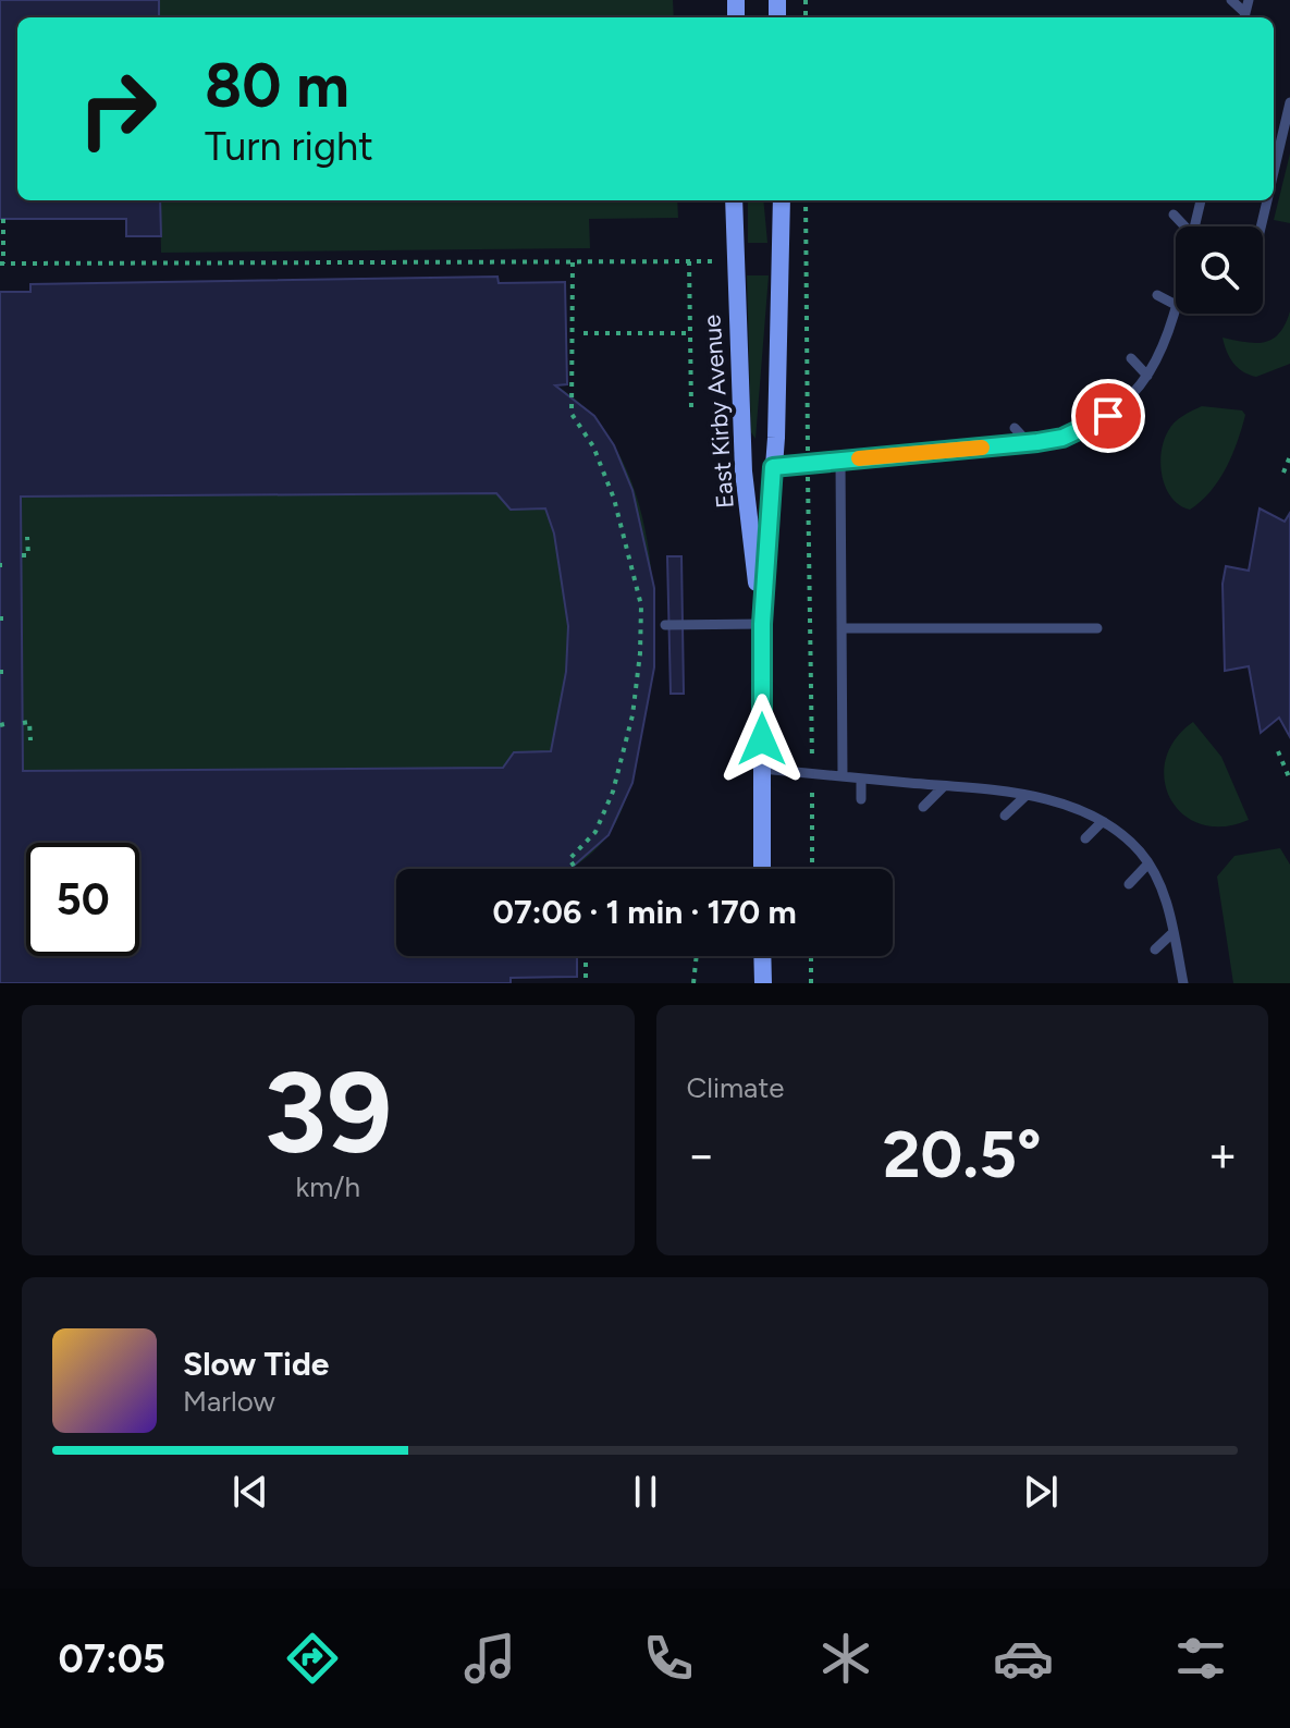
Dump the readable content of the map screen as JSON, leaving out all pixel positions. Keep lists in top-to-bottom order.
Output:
{
  "streets": {
    "main road": ["East Kirby Avenue"]
  },
  "page": {
    "turn": ["80 m", "Turn right"],
    "limit": "50",
    "trip": "07:06 · 1 min · 170 m",
    "tile": [
      ["39", "km/h"],
      "Climate"
    ],
    "heat": ["−", "20.5°", "+"],
    "song": ["Slow Tide", "Marlow"],
    "tabs": "07:05"
  }
}
